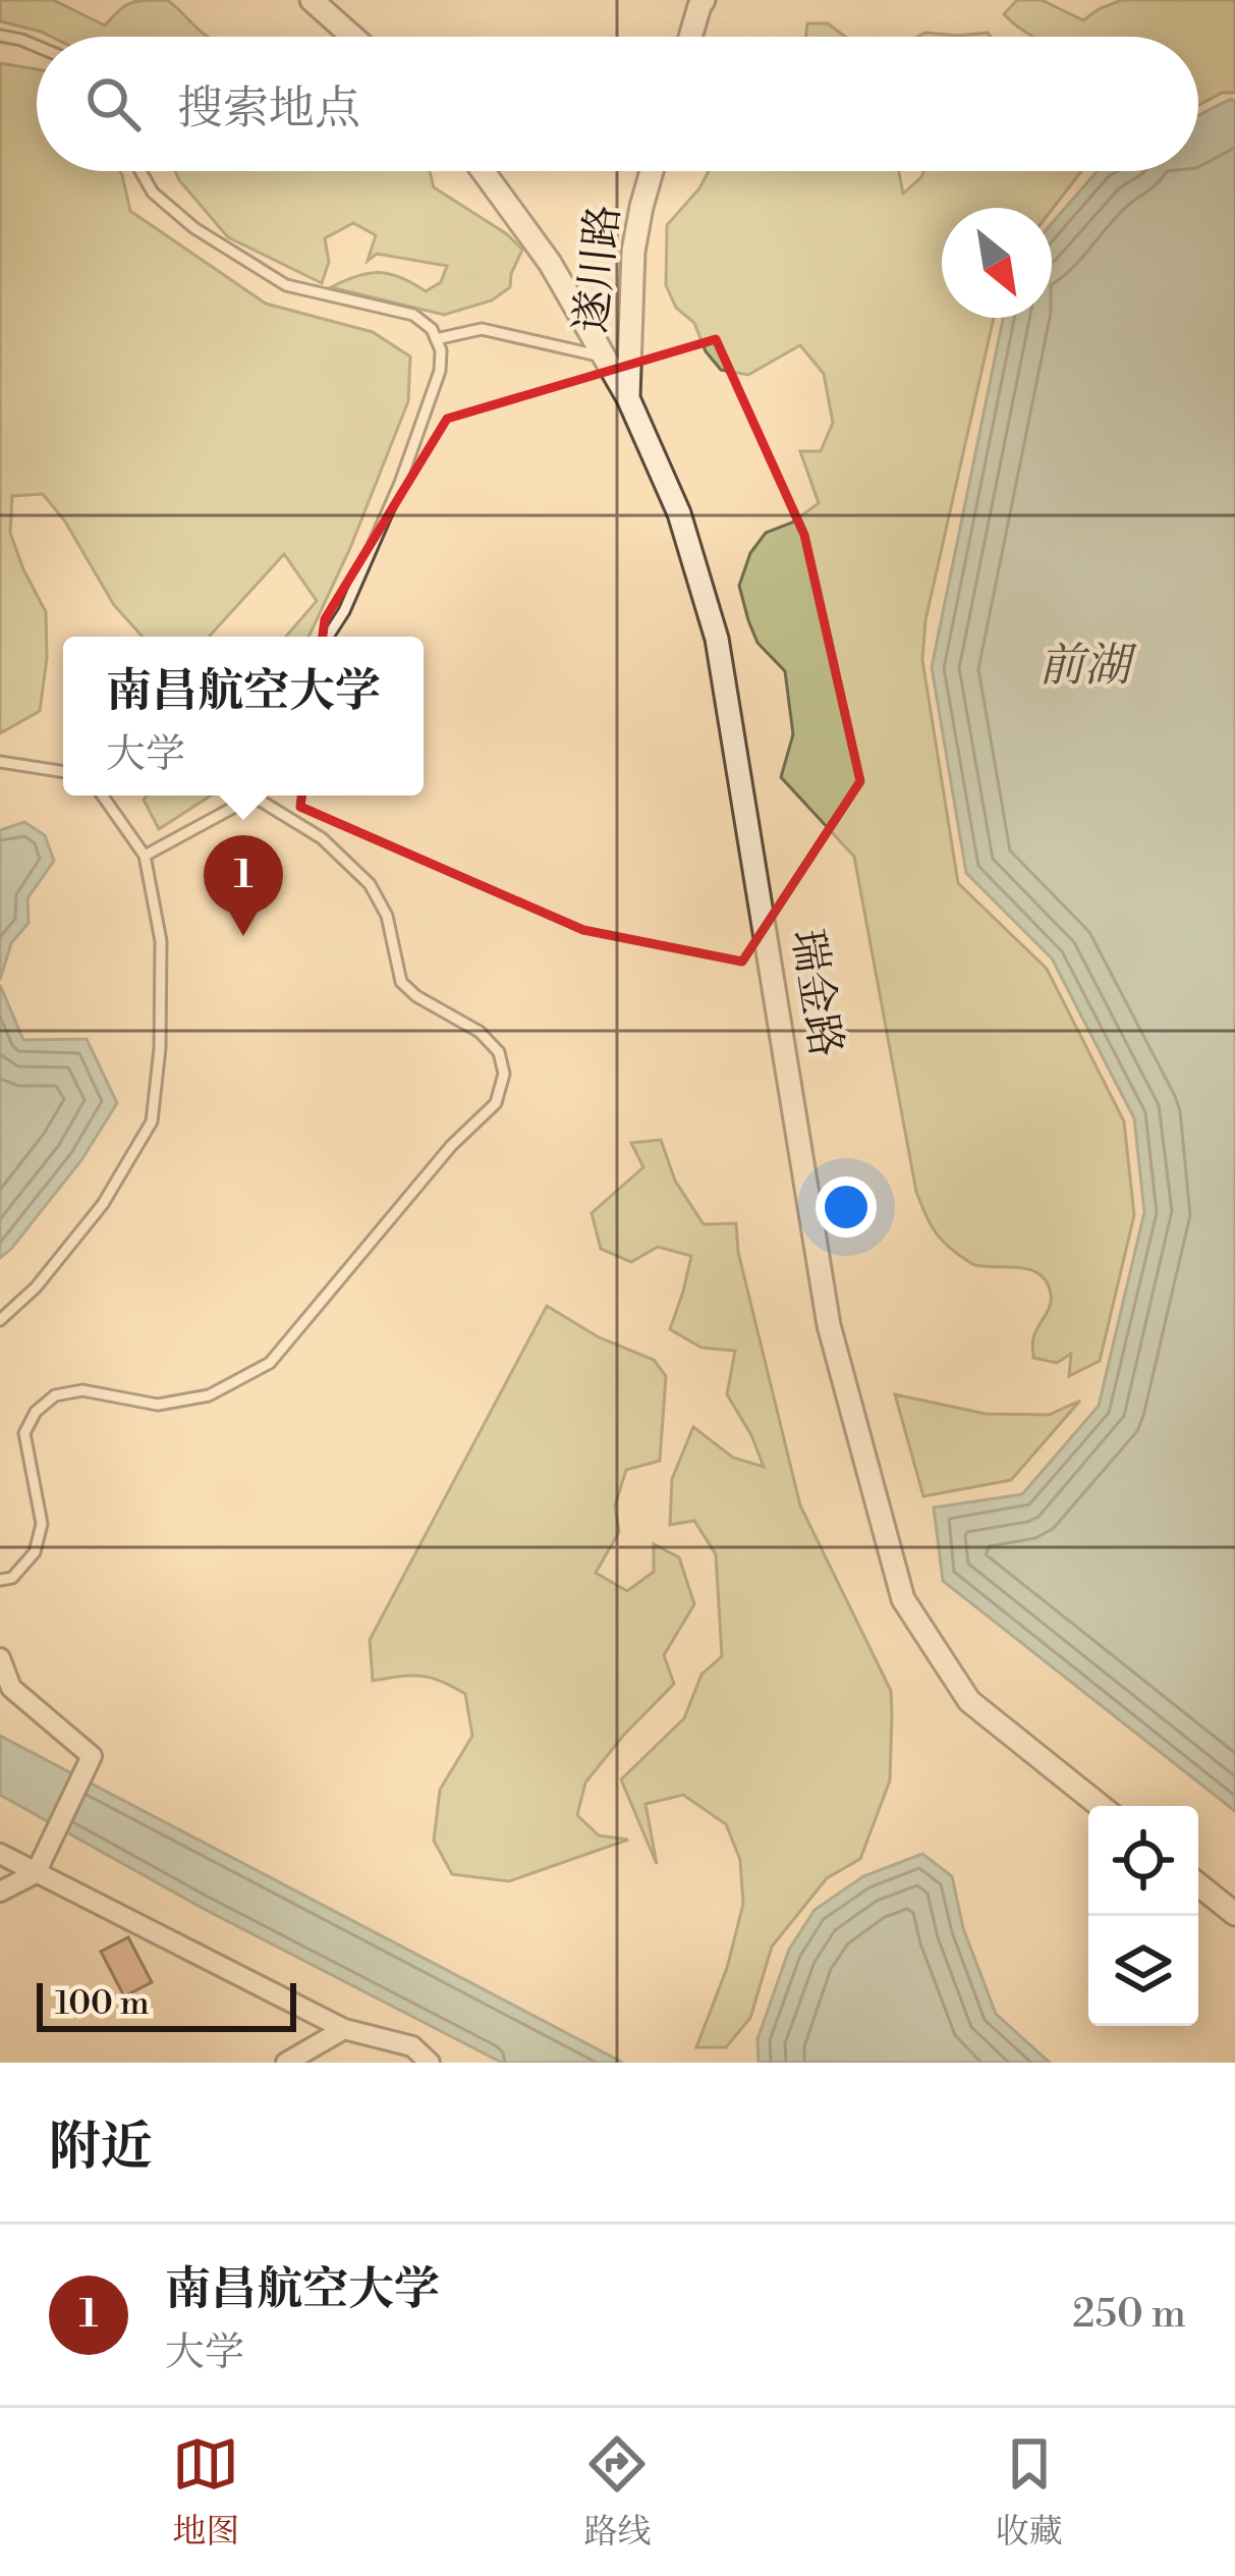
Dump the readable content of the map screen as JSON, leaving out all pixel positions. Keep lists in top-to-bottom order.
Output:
{
  "streets": {
    "street": ["遂川路", "瑞金路"]
  },
  "crossings": [
    ["遂川路", "瑞金路"]
  ],
  "water": ["前湖"],
  "scale_bar": "100 m",
  "north": "bottom right",
  "page": {
    "search": "搜索地点",
    "popup": ["南昌航空大学", "大学"],
    "pins": "1",
    "scale": "100 m",
    "heading": "附近",
    "list": [
      {
        "mark": "1",
        "name": "南昌航空大学",
        "note": "大学",
        "value": "250 m"
      }
    ],
    "nav": ["地图", "路线", "收藏"]
  }
}
